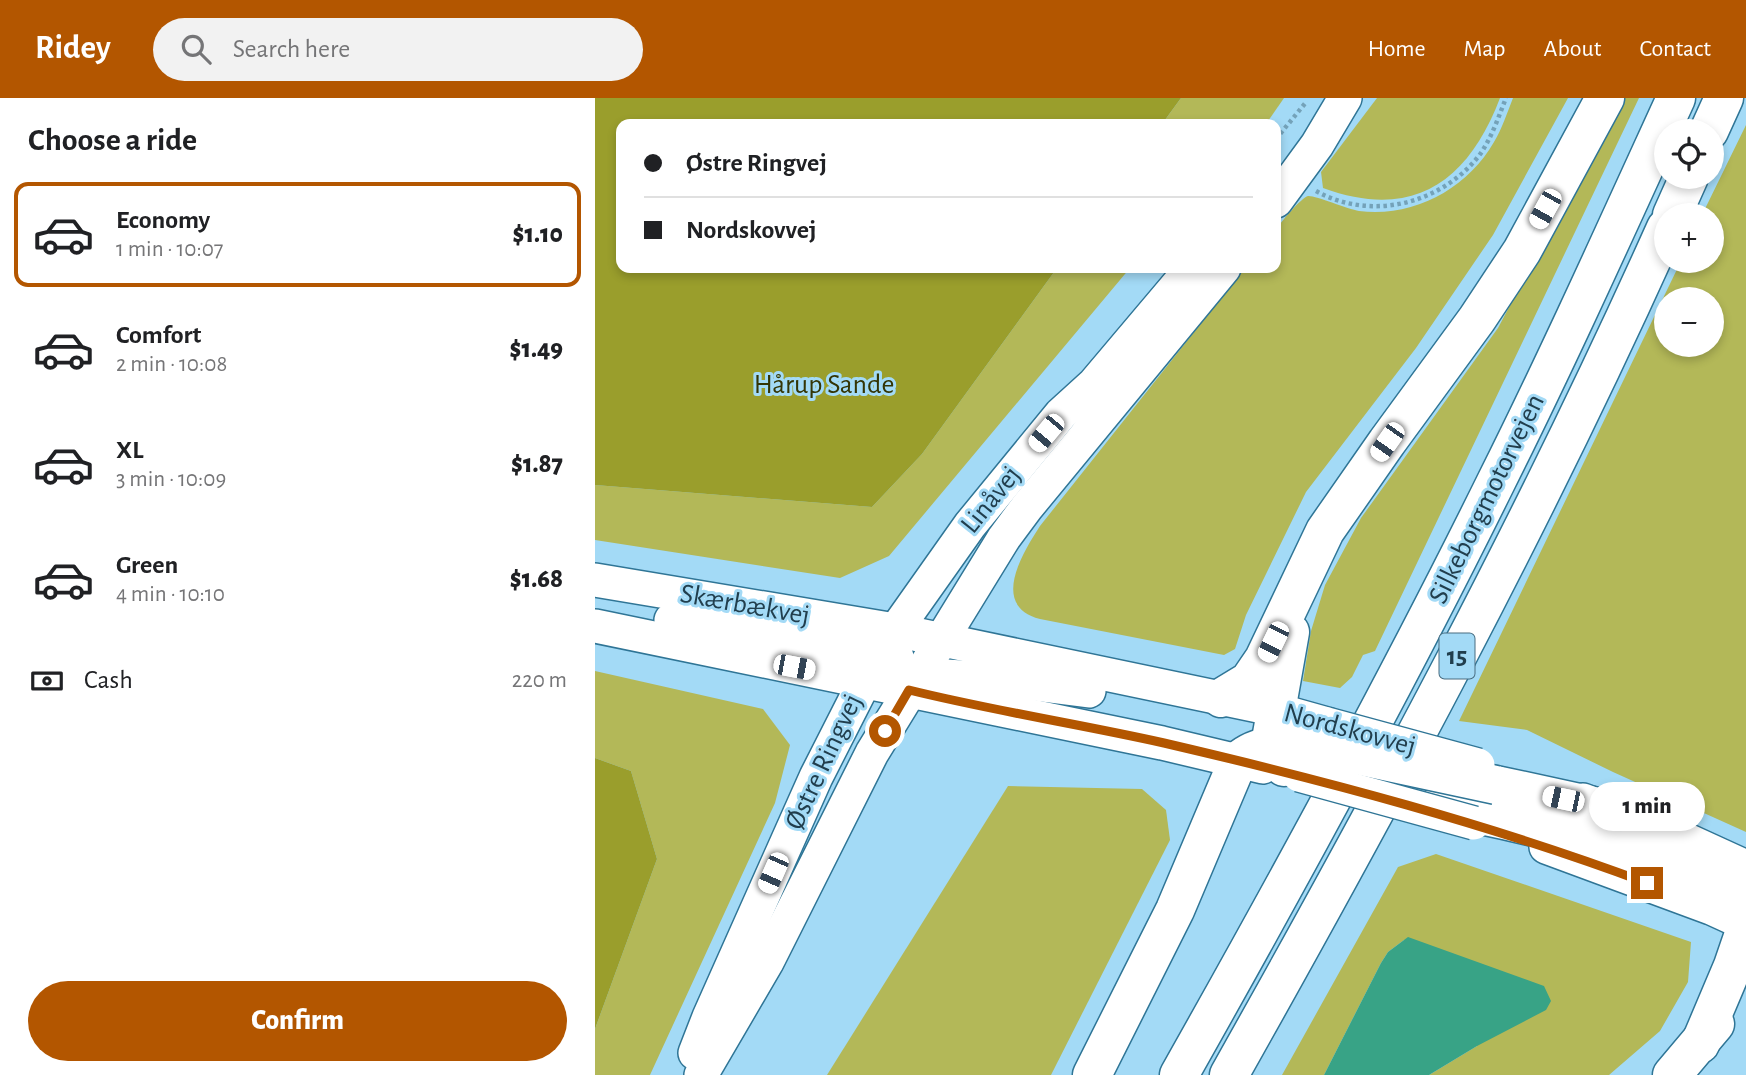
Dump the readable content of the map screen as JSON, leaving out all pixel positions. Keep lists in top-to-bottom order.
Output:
{
  "streets": {
    "highway": ["Silkeborgmotorvejen", "15"],
    "street": [
      "Linåvej",
      "Skærbækvej",
      "Nordskovvej",
      "Østre Ringvej"
    ]
  },
  "crossings": [
    ["Linåvej", "Skærbækvej"],
    ["Linåvej", "Nordskovvej"],
    ["Linåvej", "Østre Ringvej"],
    ["Skærbækvej", "Nordskovvej"],
    ["Skærbækvej", "Østre Ringvej"],
    ["Nordskovvej", "Østre Ringvej"]
  ],
  "parks": ["Hårup Sande"],
  "page": {
    "header": "Ridey",
    "search": "Search here",
    "nav": [
      "Home",
      "Map",
      "About",
      "Contact"
    ],
    "heading": "Choose a ride",
    "map_buttons": ["+", "−"],
    "banner": ["Østre Ringvej", "Nordskovvej"],
    "list": [
      {
        "name": "Economy",
        "note": "1 min · 10:07",
        "value": "$1.10"
      },
      {
        "name": "Comfort",
        "note": "2 min · 10:08",
        "value": "$1.49"
      },
      {
        "name": "XL",
        "note": "3 min · 10:09",
        "value": "$1.87"
      },
      {
        "name": "Green",
        "note": "4 min · 10:10",
        "value": "$1.68"
      }
    ],
    "pay": ["Cash", "220 m"],
    "bubble": "1 min",
    "buttons": "Confirm"
  }
}
